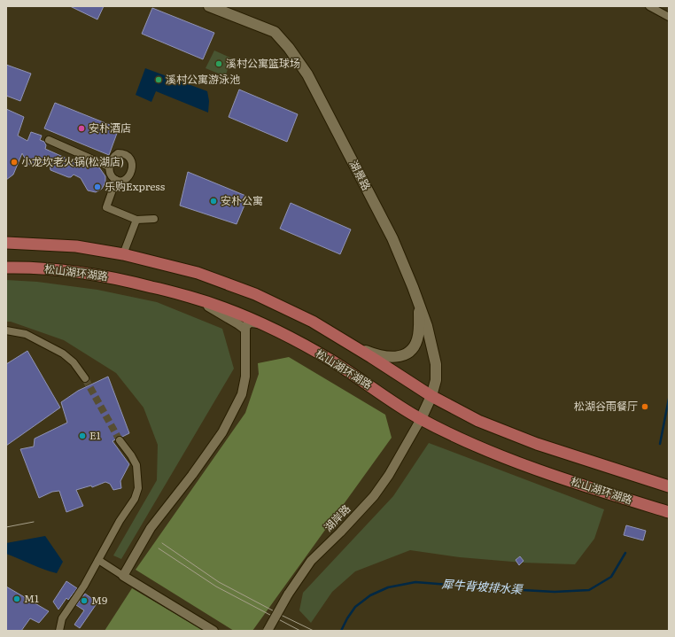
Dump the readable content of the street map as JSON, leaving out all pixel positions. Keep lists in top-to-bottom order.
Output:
{
  "streets": {
    "main road": ["湖景路", "松山湖环湖路"],
    "street": ["湖岸路"]
  },
  "crossings": [
    ["湖景路", "松山湖环湖路"],
    ["湖景路", "湖岸路"],
    ["松山湖环湖路", "湖岸路"]
  ],
  "water": ["犀牛背坡排水渠"],
  "places": [
    "溪村公寓篮球场",
    "溪村公寓游泳池",
    "安朴酒店",
    "小龙坎老火锅(松湖店)",
    "乐购Express",
    "安朴公寓",
    "松湖谷雨餐厅",
    "E1",
    "M1",
    "M9"
  ]
}
